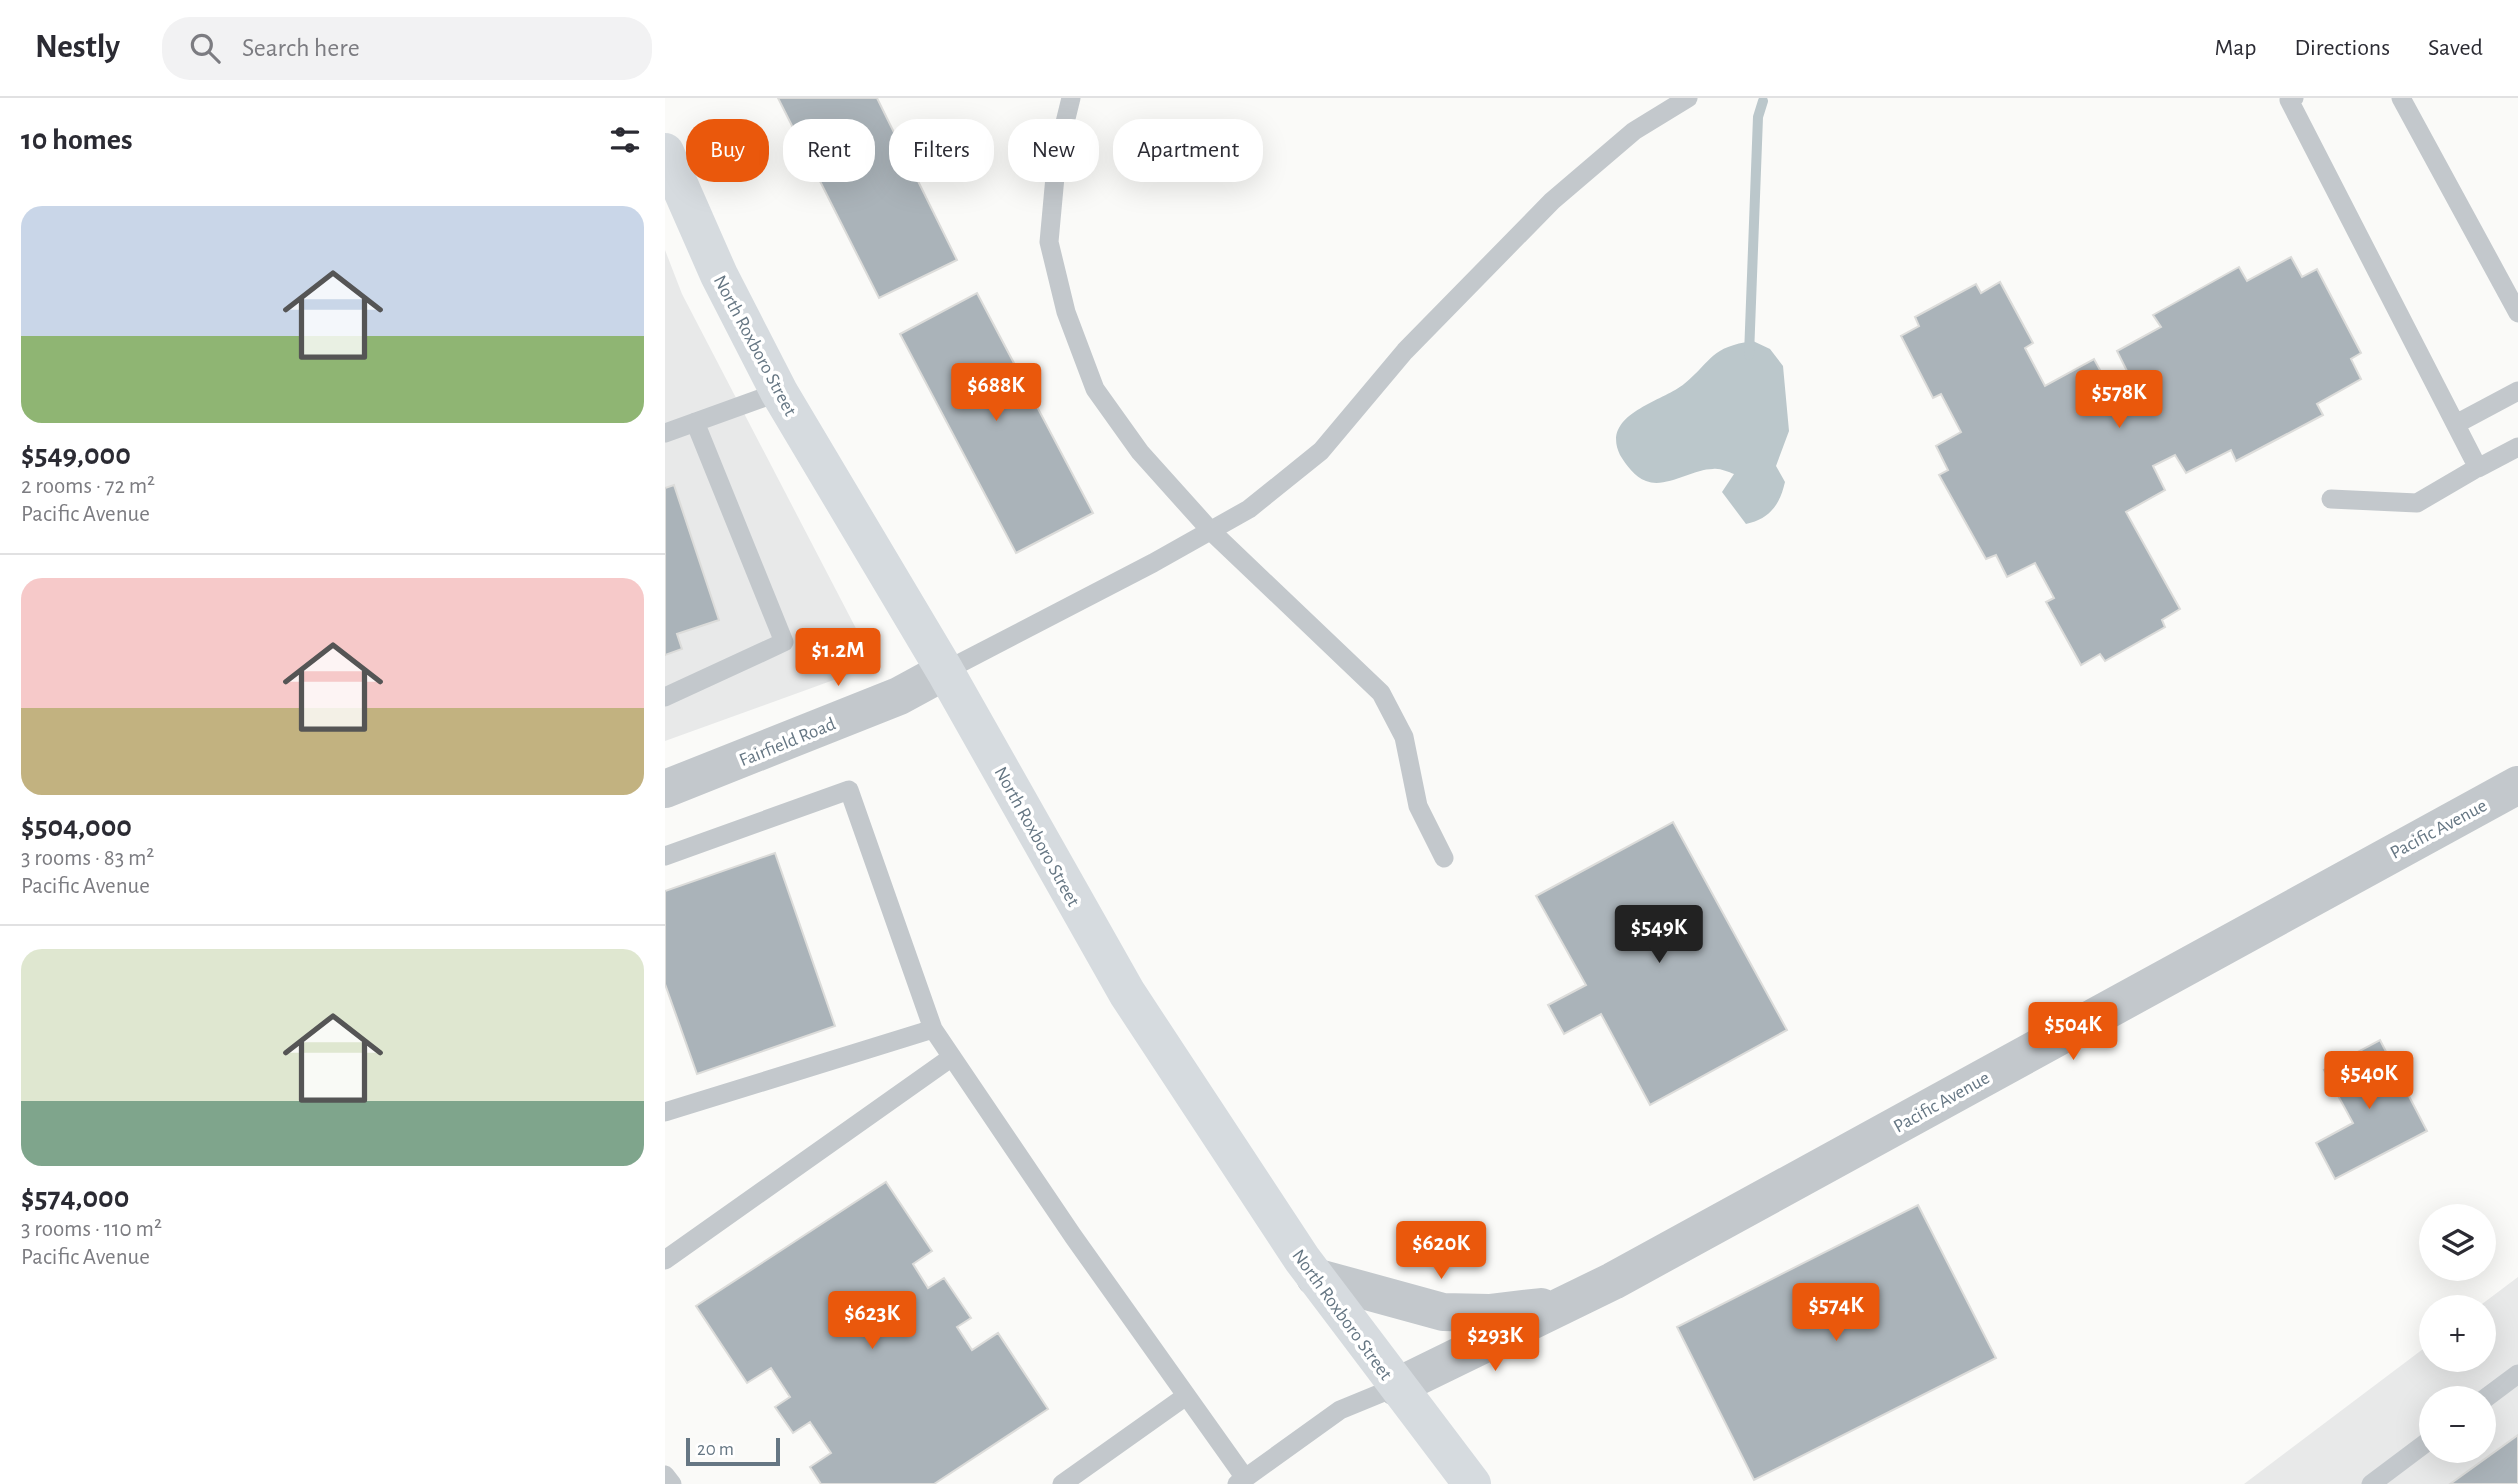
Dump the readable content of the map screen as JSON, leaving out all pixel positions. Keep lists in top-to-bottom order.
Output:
{
  "streets": {
    "main road": ["North Roxboro Street"],
    "street": ["Fairfield Road", "Pacific Avenue"]
  },
  "crossings": [
    ["North Roxboro Street", "Fairfield Road"],
    ["North Roxboro Street", "Pacific Avenue"]
  ],
  "scale_bar": "20 m",
  "page": {
    "header": "Nestly",
    "search": "Search here",
    "nav": ["Map", "Directions", "Saved"],
    "heading": "10 homes",
    "chip": [
      "Buy",
      "Rent",
      "Filters",
      "New",
      "Apartment"
    ],
    "list": [
      {
        "name": "$549,000",
        "note": "2 rooms · 72 m² · Pacific Avenue"
      },
      {
        "name": "$504,000",
        "note": "3 rooms · 83 m² · Pacific Avenue"
      },
      {
        "name": "$574,000",
        "note": "3 rooms · 110 m² · Pacific Avenue"
      }
    ],
    "price": [
      "$688K",
      "$578K",
      "$1.2M",
      "$549K",
      "$504K",
      "$540K",
      "$620K",
      "$574K",
      "$623K",
      "$293K"
    ],
    "map_buttons": ["+", "−"],
    "scale": "20 m"
  }
}
